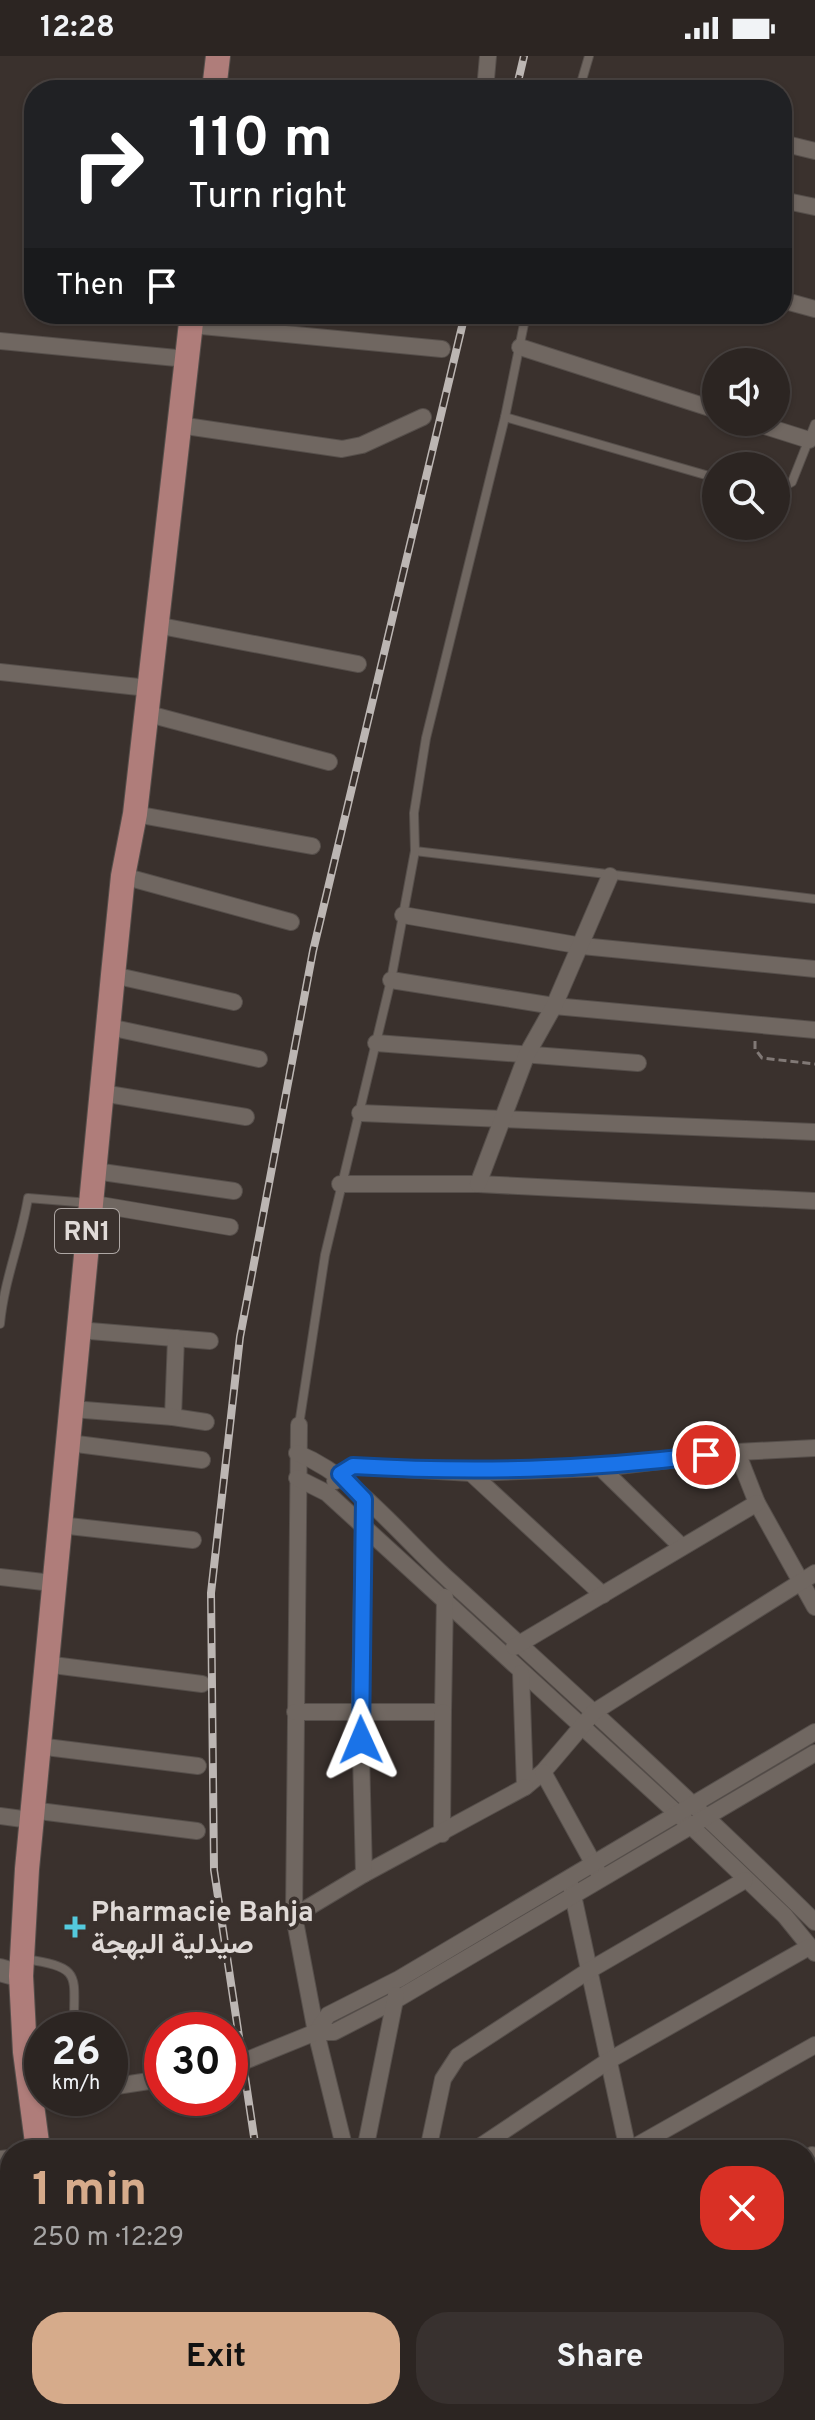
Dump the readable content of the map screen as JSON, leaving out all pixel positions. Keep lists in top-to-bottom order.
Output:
{
  "streets": {
    "main road": ["RN1"]
  },
  "places": {
    "health": ["Pharmacie Bahja صيدلية البهجة"]
  },
  "page": {
    "status": "12:28",
    "turn": ["110 m", "Turn right"],
    "then": "Then",
    "speed": "26 km/h",
    "limit": "30",
    "heading": ["1 min", "250 m · 12:29"],
    "buttons": ["Exit", "Share"]
  }
}
